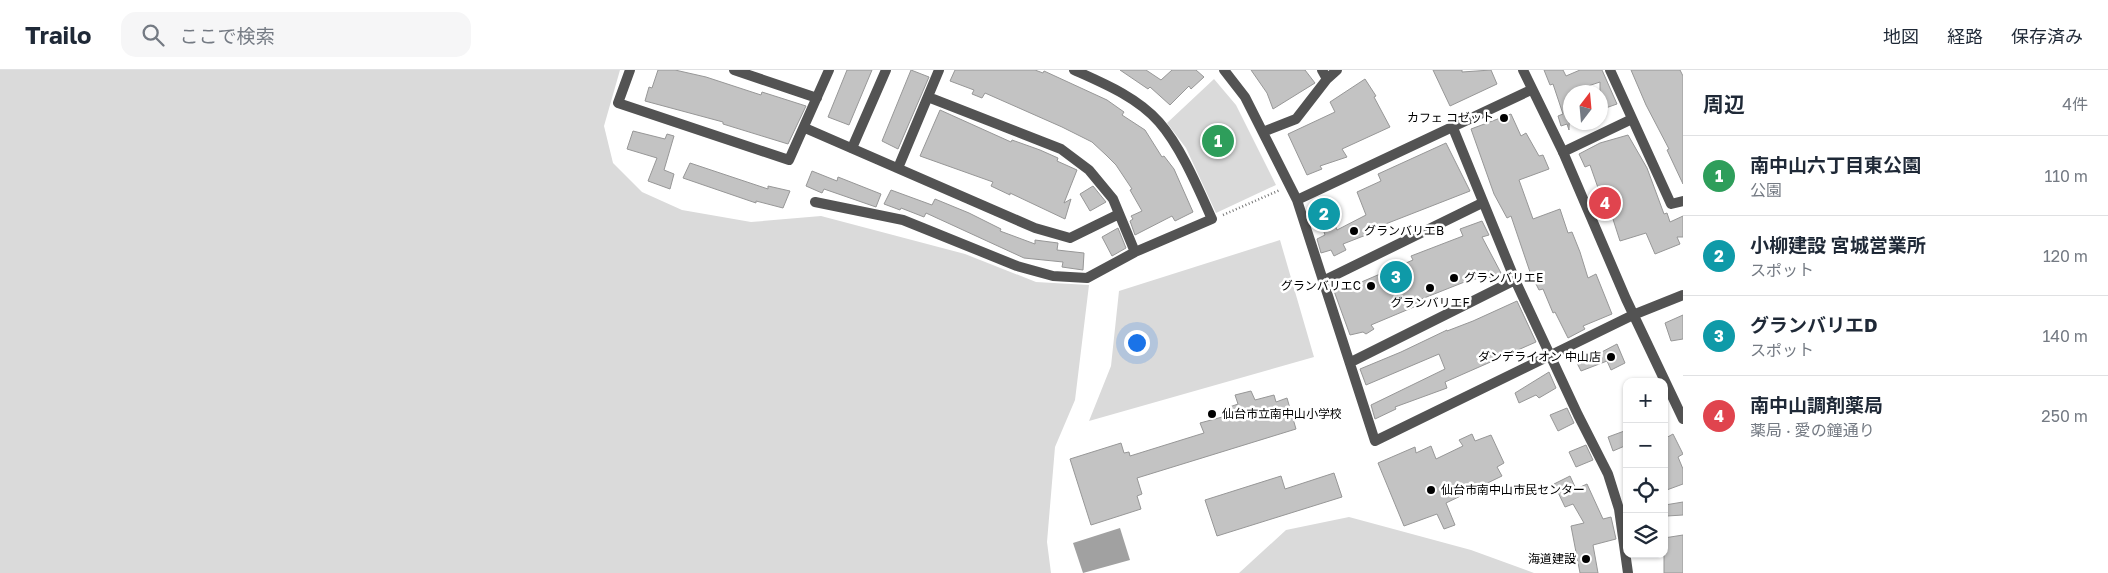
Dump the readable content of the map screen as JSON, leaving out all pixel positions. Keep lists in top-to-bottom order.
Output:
{
  "places": [
    "カフェ コゼット",
    "グランバリエB",
    "グランバリエE",
    "グランバリエC",
    "グランバリエF",
    "ダンデライオン 中山店",
    "仙台市立南中山小学校",
    "仙台市南中山市民センター",
    "海道建設"
  ],
  "north": "top",
  "page": {
    "header": "Trailo",
    "search": "ここで検索",
    "nav": ["地図", "経路", "保存済み"],
    "heading": ["周辺", "4件"],
    "pins": [
      "1",
      "4",
      "2",
      "3"
    ],
    "list": [
      {
        "mark": "1",
        "name": "南中山六丁目東公園",
        "note": "公園",
        "value": "110 m"
      },
      {
        "mark": "2",
        "name": "小柳建設 宮城営業所",
        "note": "スポット",
        "value": "120 m"
      },
      {
        "mark": "3",
        "name": "グランバリエD",
        "note": "スポット",
        "value": "140 m"
      },
      {
        "mark": "4",
        "name": "南中山調剤薬局",
        "note": "薬局 · 愛の鐘通り",
        "value": "250 m"
      }
    ],
    "map_buttons": ["+", "−"]
  }
}
